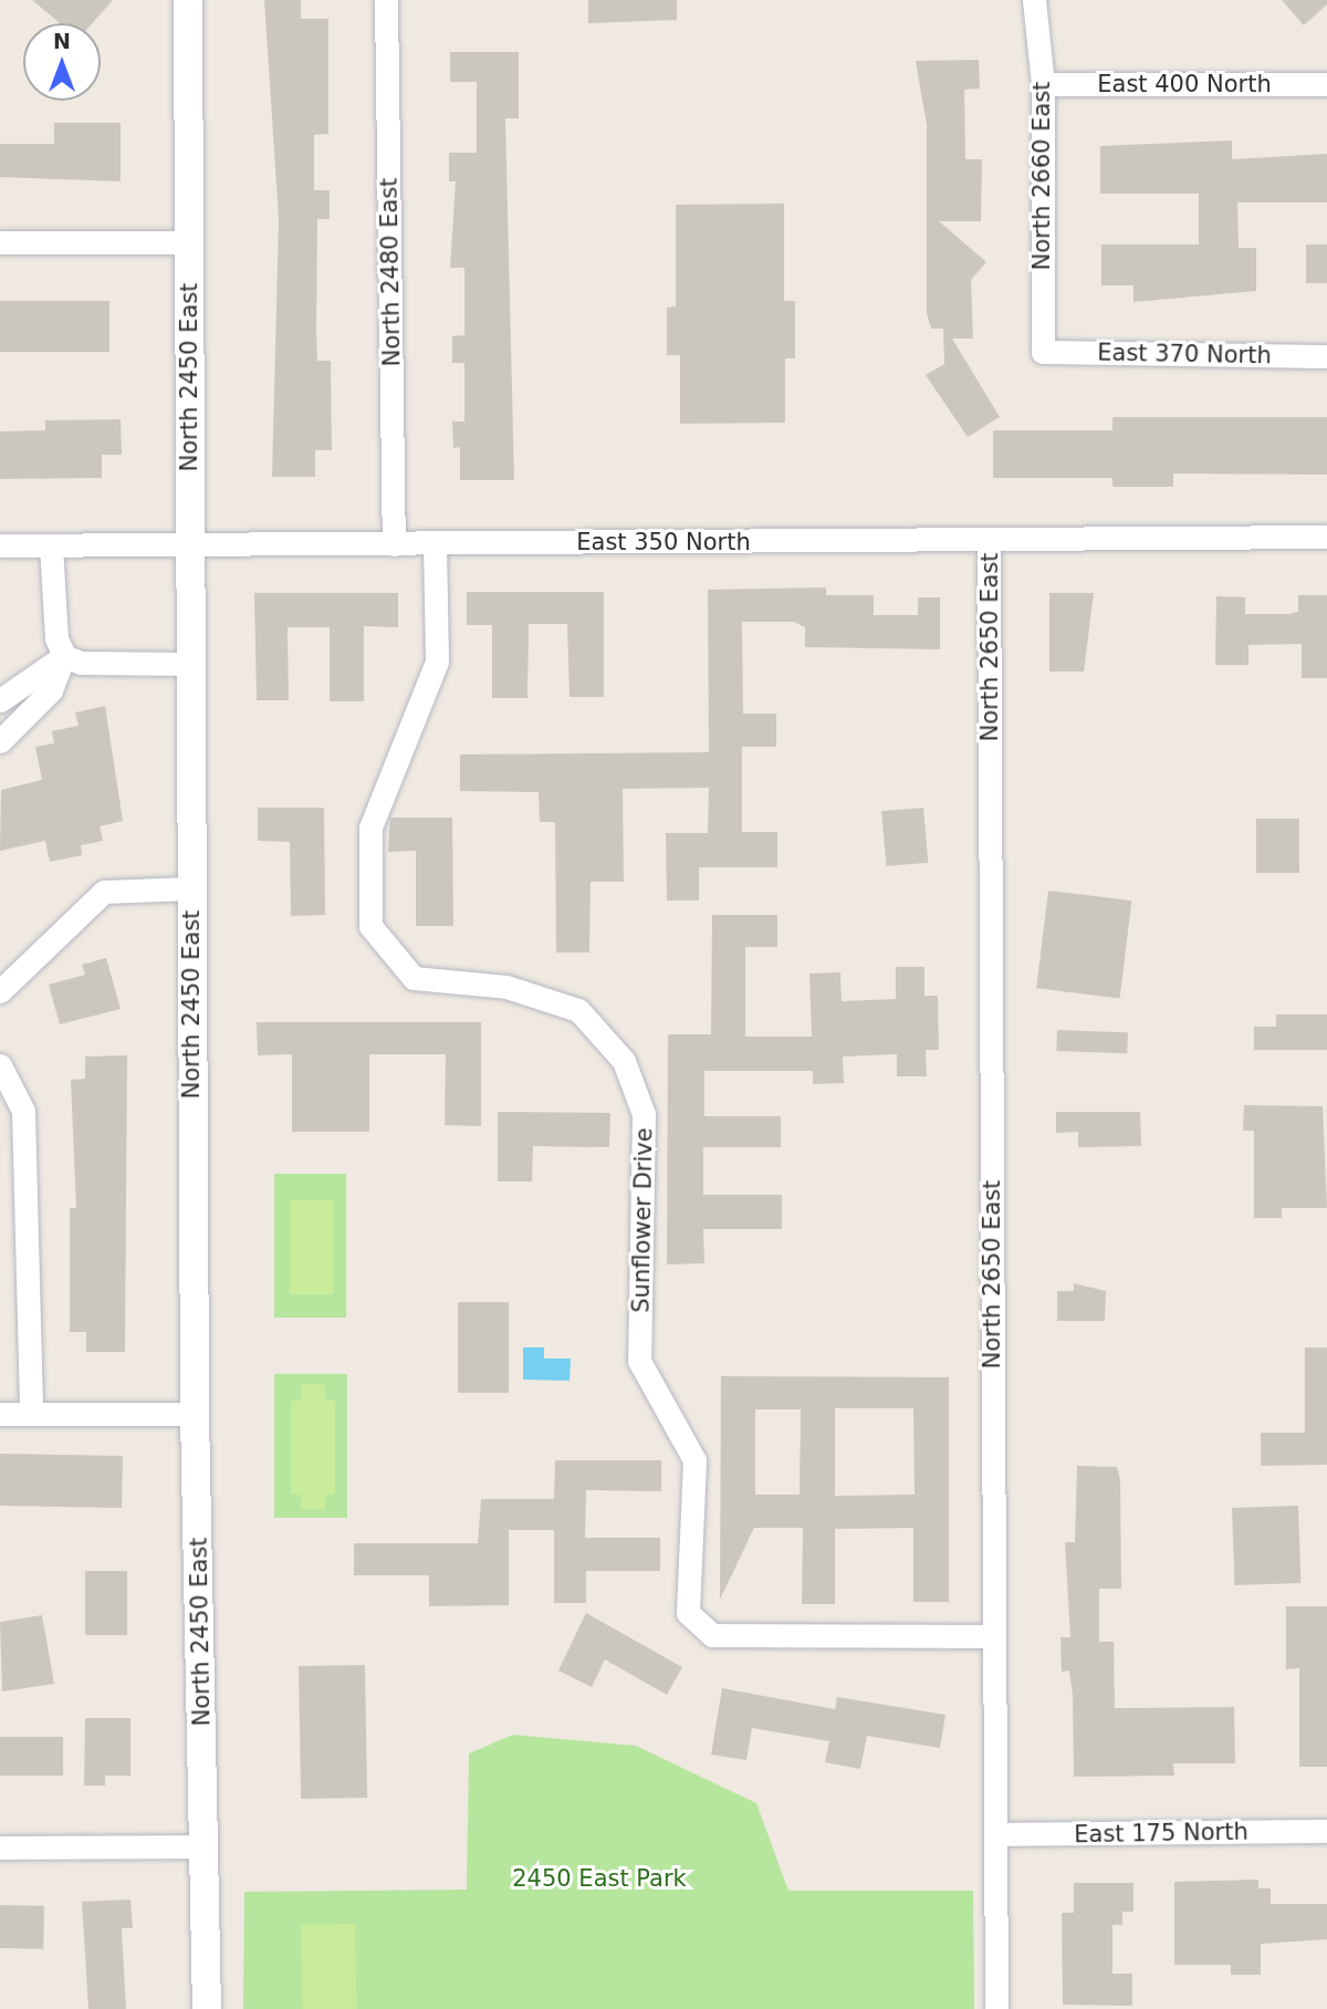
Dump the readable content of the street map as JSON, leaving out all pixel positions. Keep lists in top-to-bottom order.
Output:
{
  "streets": {
    "street": [
      "East 400 North",
      "North 2660 East",
      "North 2480 East",
      "East 370 North",
      "North 2450 East",
      "East 350 North",
      "North 2650 East",
      "Sunflower Drive",
      "East 175 North"
    ]
  },
  "crossings": [
    ["East 400 North", "North 2660 East"],
    ["North 2660 East", "East 370 North"],
    ["North 2480 East", "East 350 North"],
    ["North 2450 East", "East 350 North"],
    ["East 350 North", "North 2650 East"],
    ["East 350 North", "Sunflower Drive"],
    ["North 2650 East", "Sunflower Drive"],
    ["North 2650 East", "East 175 North"]
  ],
  "parks": ["2450 East Park"],
  "north": "top"
}
